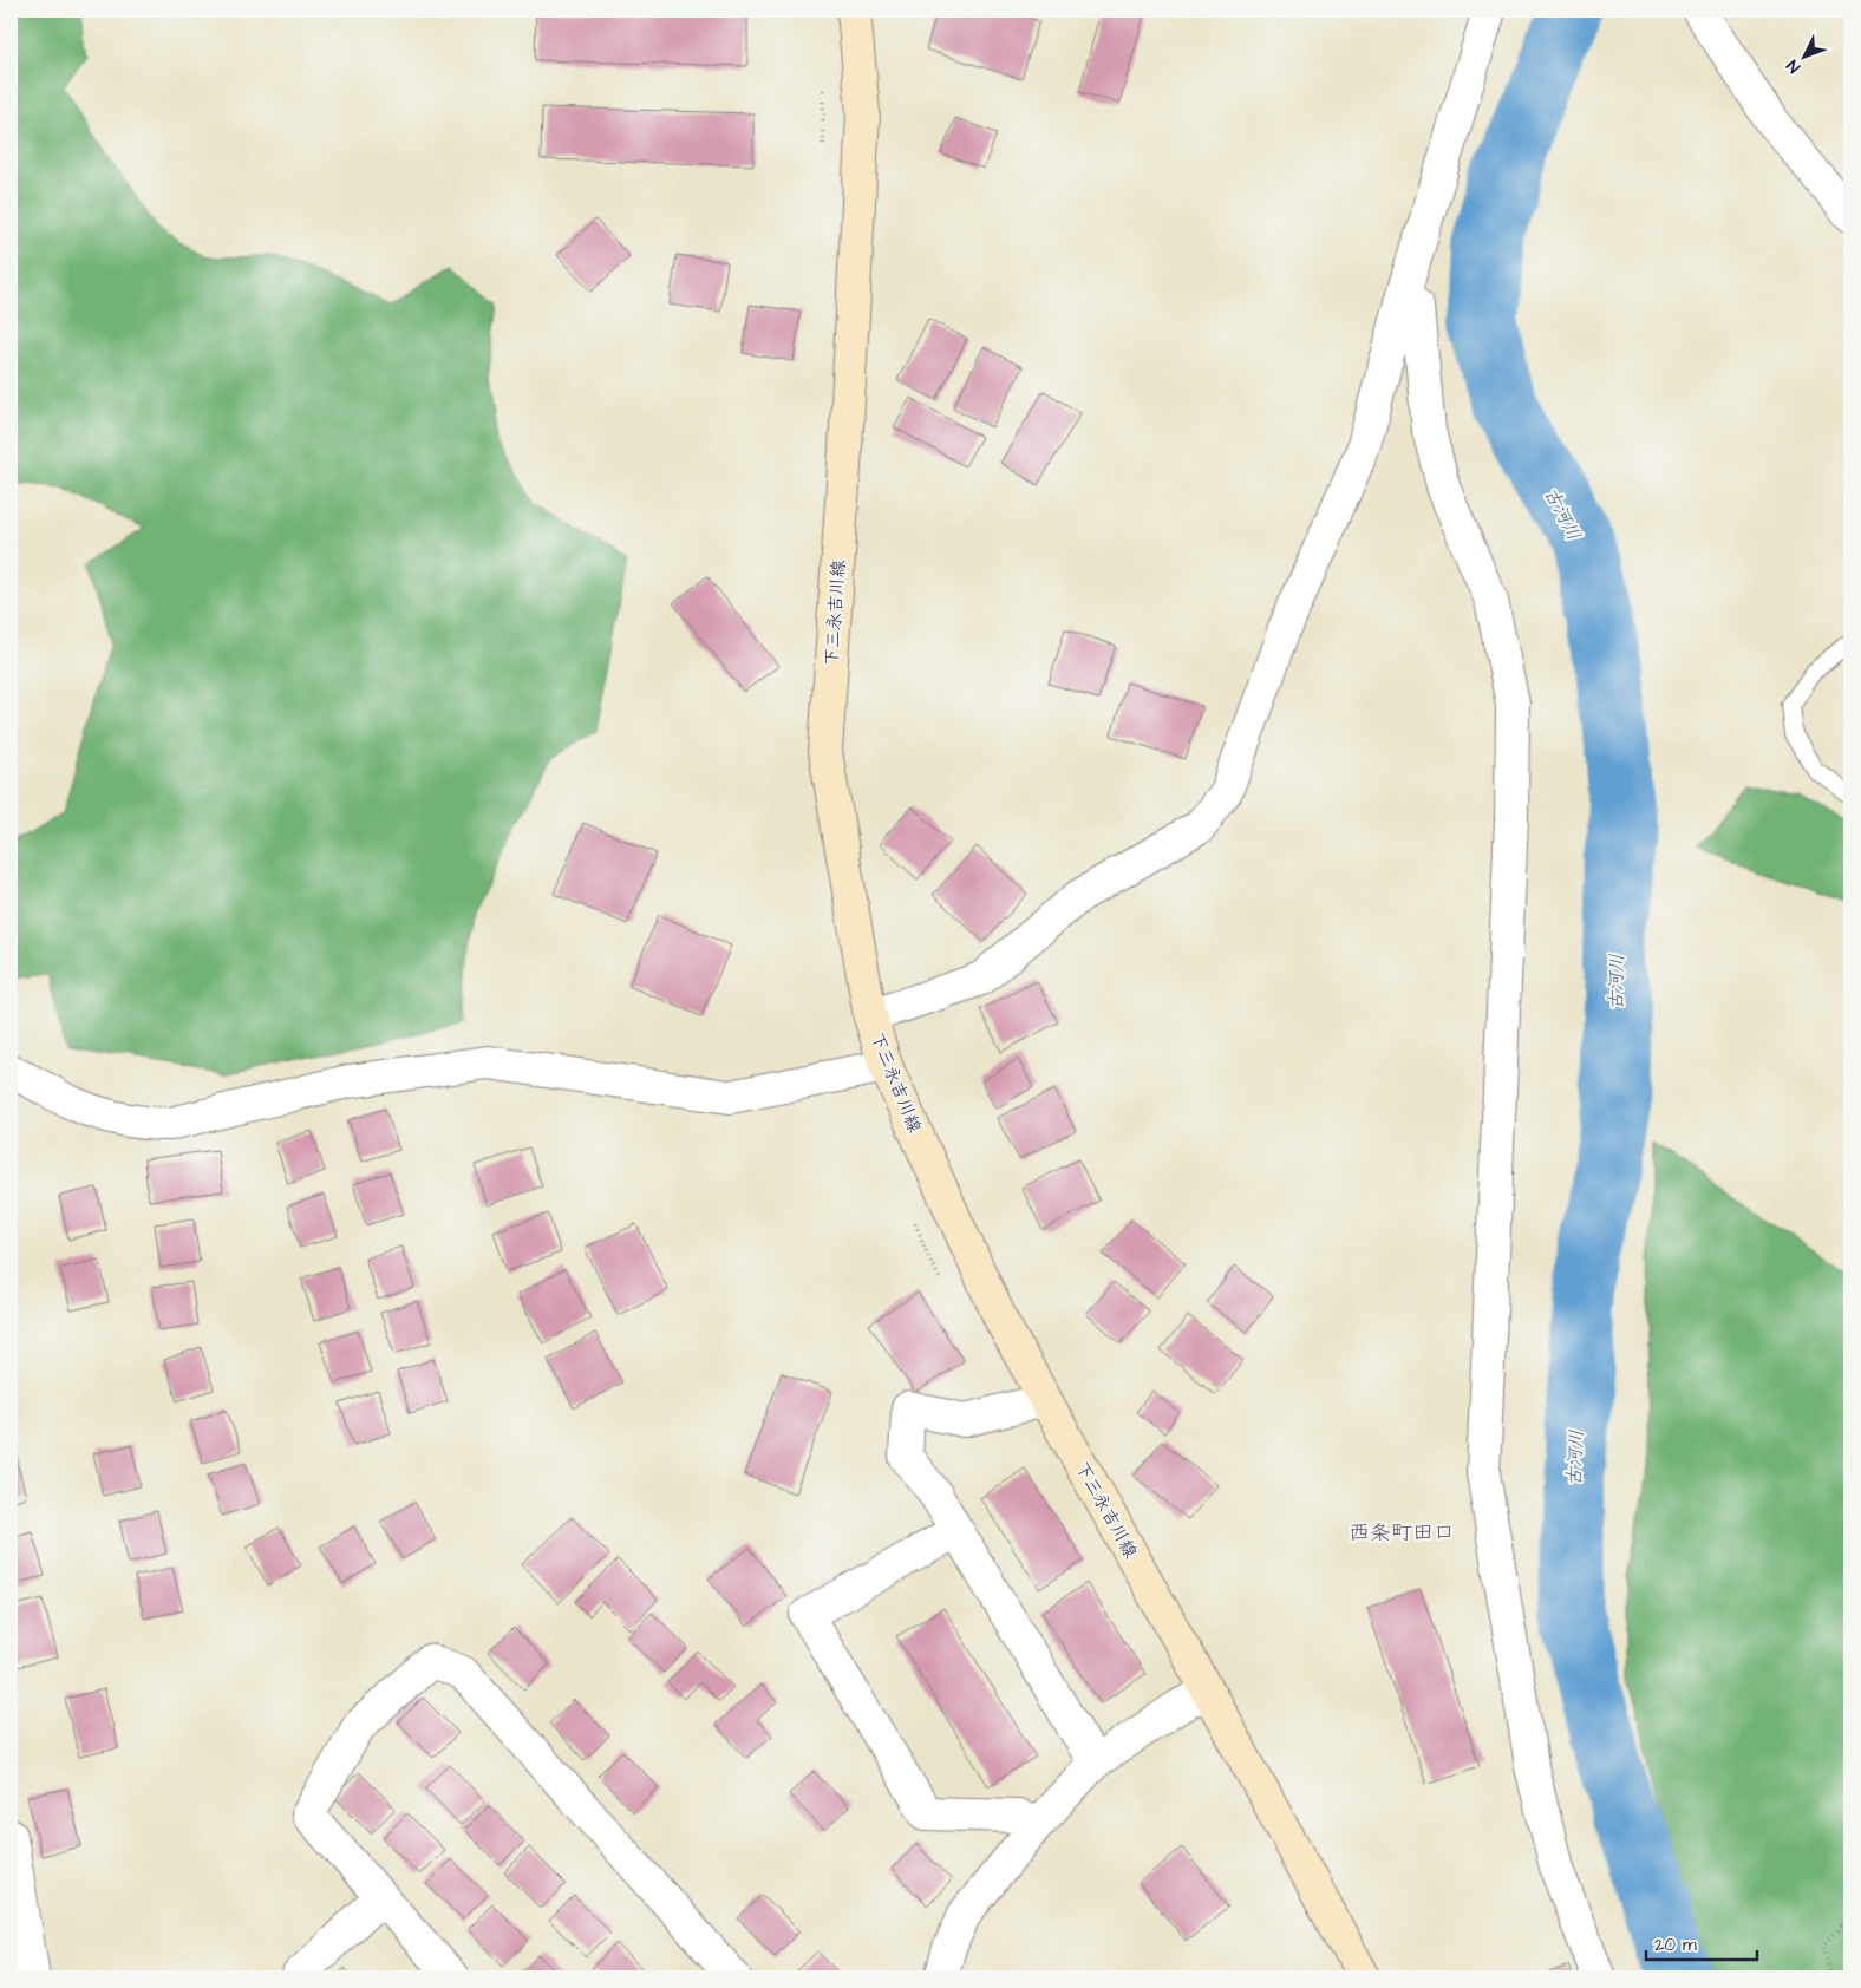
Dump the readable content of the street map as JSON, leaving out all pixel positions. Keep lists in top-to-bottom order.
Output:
{
  "streets": {
    "main road": ["下三永吉川線"]
  },
  "districts": ["西条町田口"],
  "water": ["古河川"],
  "scale_bar": "20 m",
  "north": "bottom left"
}
